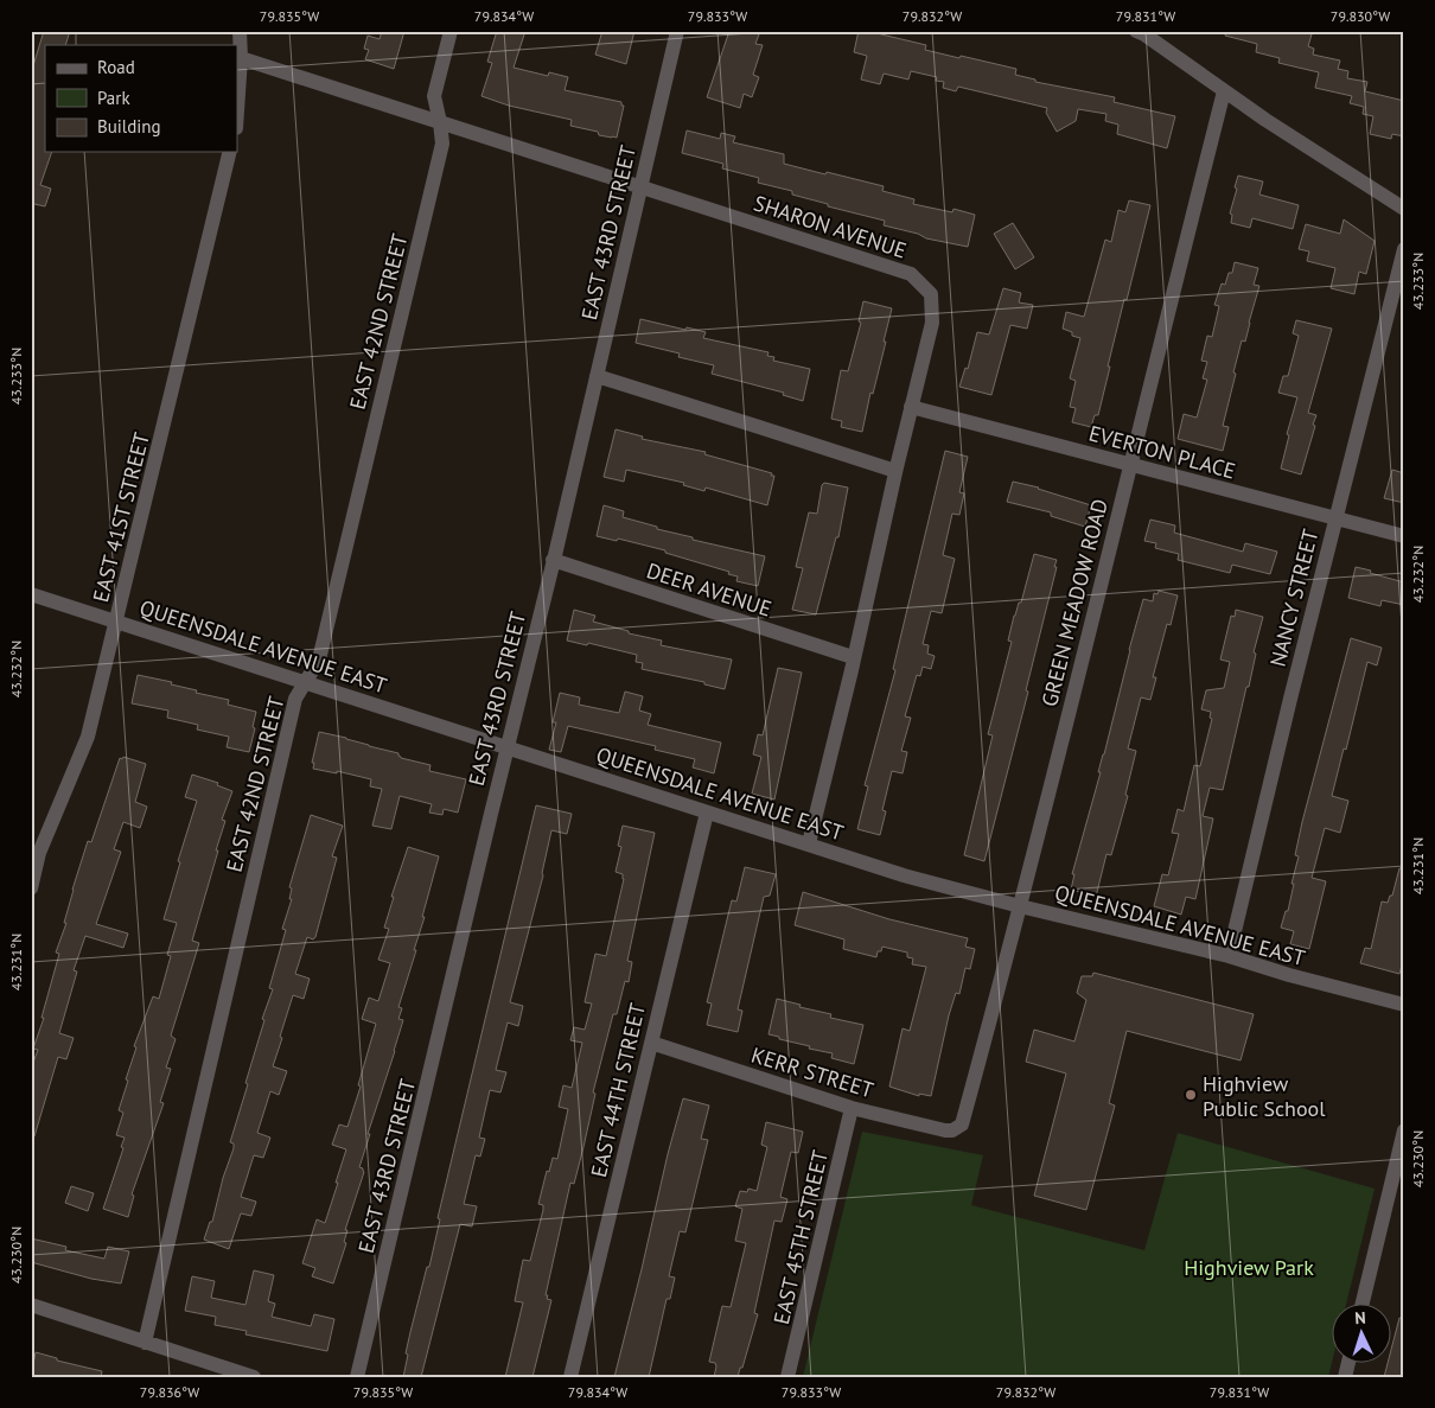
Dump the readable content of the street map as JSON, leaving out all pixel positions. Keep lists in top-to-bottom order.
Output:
{
  "streets": {
    "street": [
      "SHARON AVENUE",
      "EAST 43RD STREET",
      "EAST 42ND STREET",
      "EVERTON PLACE",
      "EAST 41ST STREET",
      "DEER AVENUE",
      "NANCY STREET",
      "GREEN MEADOW ROAD",
      "QUEENSDALE AVENUE EAST",
      "KERR STREET",
      "EAST 44TH STREET",
      "EAST 45TH STREET"
    ]
  },
  "crossings": [
    ["SHARON AVENUE", "EAST 43RD STREET"],
    ["SHARON AVENUE", "EAST 42ND STREET"],
    ["SHARON AVENUE", "EVERTON PLACE"],
    ["SHARON AVENUE", "DEER AVENUE"],
    ["SHARON AVENUE", "QUEENSDALE AVENUE EAST"],
    ["EAST 43RD STREET", "DEER AVENUE"],
    ["EAST 43RD STREET", "QUEENSDALE AVENUE EAST"],
    ["EAST 42ND STREET", "QUEENSDALE AVENUE EAST"],
    ["EVERTON PLACE", "NANCY STREET"],
    ["EVERTON PLACE", "GREEN MEADOW ROAD"],
    ["EAST 41ST STREET", "QUEENSDALE AVENUE EAST"],
    ["NANCY STREET", "QUEENSDALE AVENUE EAST"],
    ["GREEN MEADOW ROAD", "QUEENSDALE AVENUE EAST"],
    ["GREEN MEADOW ROAD", "KERR STREET"],
    ["QUEENSDALE AVENUE EAST", "EAST 44TH STREET"],
    ["KERR STREET", "EAST 44TH STREET"],
    ["KERR STREET", "EAST 45TH STREET"]
  ],
  "parks": ["Highview Park"],
  "places": ["Highview Public School"],
  "legend": ["Road", "Park", "Building"],
  "north": "top",
  "coordinates": [
    "79.835°W",
    "79.834°W",
    "79.833°W",
    "79.832°W",
    "79.831°W",
    "79.830°W",
    "43.233°N",
    "43.232°N",
    "43.231°N",
    "43.230°N",
    "79.836°W"
  ]
}
